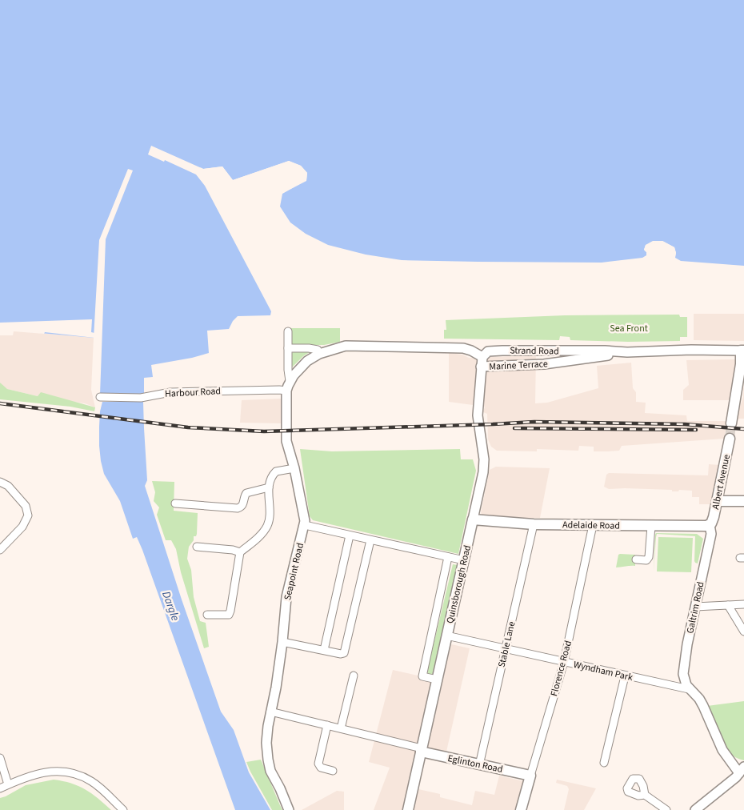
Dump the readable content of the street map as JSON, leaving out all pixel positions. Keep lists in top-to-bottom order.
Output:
{
  "streets": {
    "main road": [
      "Albert Avenue",
      "Adelaide Road",
      "Quinsborough Road",
      "Florence Road",
      "Eglinton Road"
    ],
    "street": [
      "Strand Road",
      "Marine Terrace",
      "Harbour Road",
      "Seapoint Road",
      "Galtrim Road",
      "Stable Lane",
      "Wyndham Park"
    ]
  },
  "crossings": [
    ["Strand Road", "Marine Terrace"],
    ["Strand Road", "Seapoint Road"],
    ["Strand Road", "Quinsborough Road"],
    ["Marine Terrace", "Quinsborough Road"],
    ["Harbour Road", "Seapoint Road"],
    ["Albert Avenue", "Adelaide Road"],
    ["Albert Avenue", "Galtrim Road"],
    ["Adelaide Road", "Quinsborough Road"],
    ["Adelaide Road", "Galtrim Road"],
    ["Adelaide Road", "Stable Lane"],
    ["Adelaide Road", "Florence Road"],
    ["Seapoint Road", "Quinsborough Road"],
    ["Quinsborough Road", "Wyndham Park"],
    ["Quinsborough Road", "Eglinton Road"],
    ["Galtrim Road", "Wyndham Park"],
    ["Stable Lane", "Wyndham Park"],
    ["Stable Lane", "Eglinton Road"],
    ["Florence Road", "Wyndham Park"],
    ["Florence Road", "Eglinton Road"]
  ],
  "water": ["Dargle"],
  "parks": ["Sea Front"]
}
